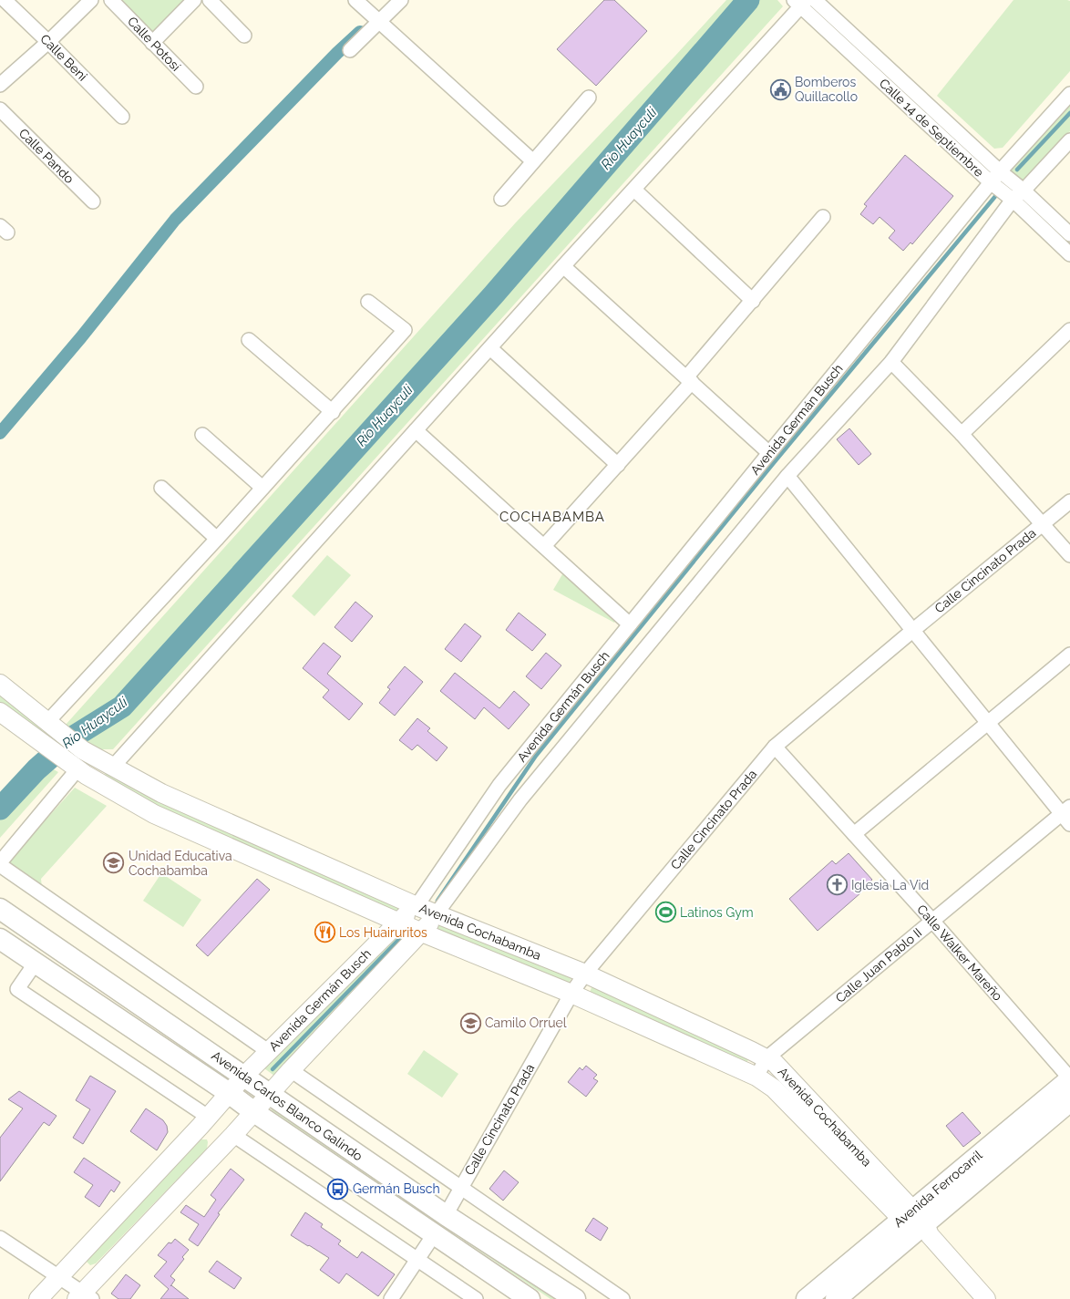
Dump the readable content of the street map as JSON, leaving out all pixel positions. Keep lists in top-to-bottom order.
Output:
{
  "streets": {
    "highway": ["Avenida Carlos Blanco Galindo", "Avenida Ferrocarril"],
    "main road": ["Avenida Germán Busch", "Avenida Cochabamba"],
    "street": [
      "Calle Potosí",
      "Calle Beni",
      "Calle 14 de Septiembre",
      "Calle Pando",
      "Calle Cincinato Prada",
      "Calle Walker Mareño",
      "Calle Juan Pablo II"
    ]
  },
  "crossings": [
    ["Calle 14 de Septiembre", "Avenida Germán Busch"],
    ["Avenida Germán Busch", "Avenida Cochabamba"],
    ["Avenida Germán Busch", "Avenida Carlos Blanco Galindo"],
    ["Calle Cincinato Prada", "Avenida Cochabamba"],
    ["Calle Cincinato Prada", "Calle Walker Mareño"],
    ["Calle Cincinato Prada", "Avenida Carlos Blanco Galindo"],
    ["Avenida Cochabamba", "Calle Juan Pablo II"],
    ["Avenida Cochabamba", "Avenida Ferrocarril"],
    ["Calle Walker Mareño", "Calle Juan Pablo II"],
    ["Calle Walker Mareño", "Avenida Ferrocarril"]
  ],
  "districts": ["COCHABAMBA"],
  "water": ["Río Huayculi"],
  "places": {
    "public building": ["Bomberos Quillacollo"],
    "school or university": ["Unidad Educativa Cochabamba", "Camilo Orruel"],
    "church": ["Iglesia La Vid"],
    "sports": ["Latinos Gym"],
    "restaurant": ["Los Huairuritos"],
    "bus stop": ["Germán Busch"]
  }
}
